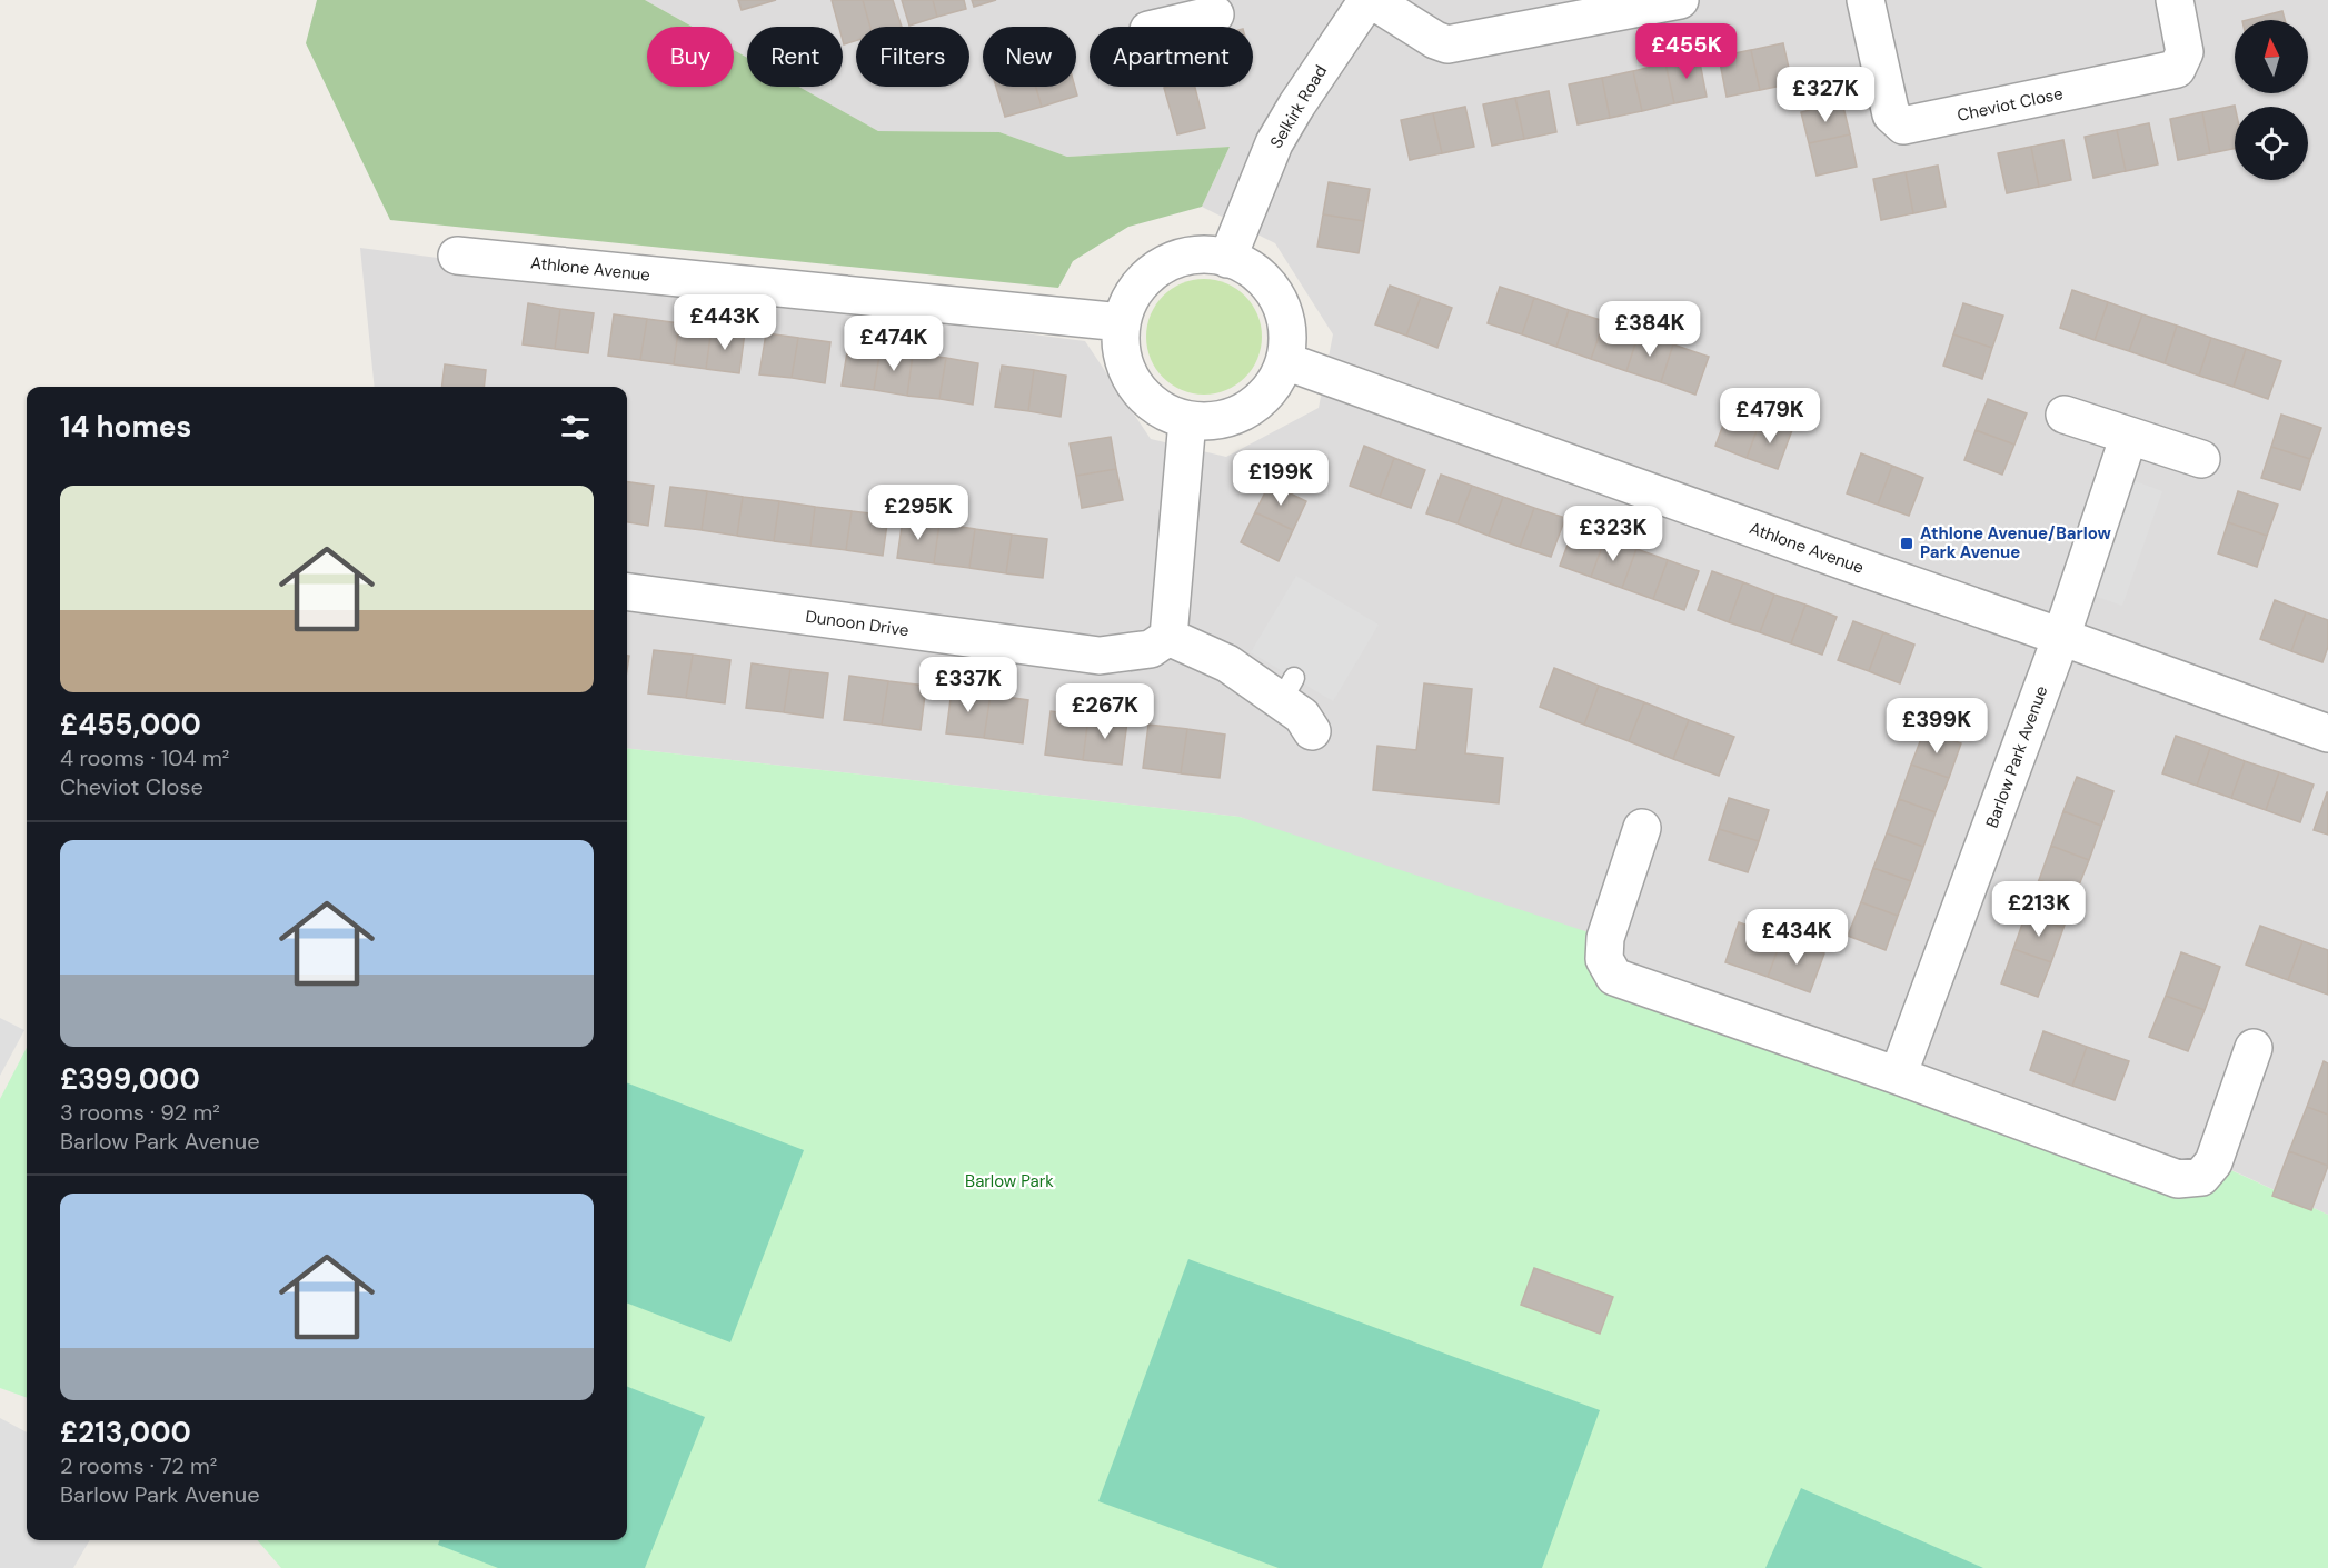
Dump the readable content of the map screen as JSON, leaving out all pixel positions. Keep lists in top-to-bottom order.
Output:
{
  "streets": {
    "street": [
      "Cheviot Close",
      "Selkirk Road",
      "Athlone Avenue",
      "Dunoon Drive",
      "Barlow Park Avenue"
    ]
  },
  "crossings": [
    ["Selkirk Road", "Athlone Avenue"],
    ["Athlone Avenue", "Barlow Park Avenue"]
  ],
  "parks": ["Barlow Park"],
  "places": {
    "transit": ["Athlone Avenue/Barlow Park Avenue"]
  },
  "north": "top",
  "page": {
    "price": [
      "£455K",
      "£327K",
      "£443K",
      "£384K",
      "£474K",
      "£479K",
      "£199K",
      "£295K",
      "£323K",
      "£337K",
      "£267K",
      "£399K",
      "£213K",
      "£434K"
    ],
    "chip": [
      "Buy",
      "Rent",
      "Filters",
      "New",
      "Apartment"
    ],
    "heading": "14 homes",
    "list": [
      {
        "name": "£455,000",
        "note": "4 rooms · 104 m² · Cheviot Close"
      },
      {
        "name": "£399,000",
        "note": "3 rooms · 92 m² · Barlow Park Avenue"
      },
      {
        "name": "£213,000",
        "note": "2 rooms · 72 m² · Barlow Park Avenue"
      }
    ]
  }
}
